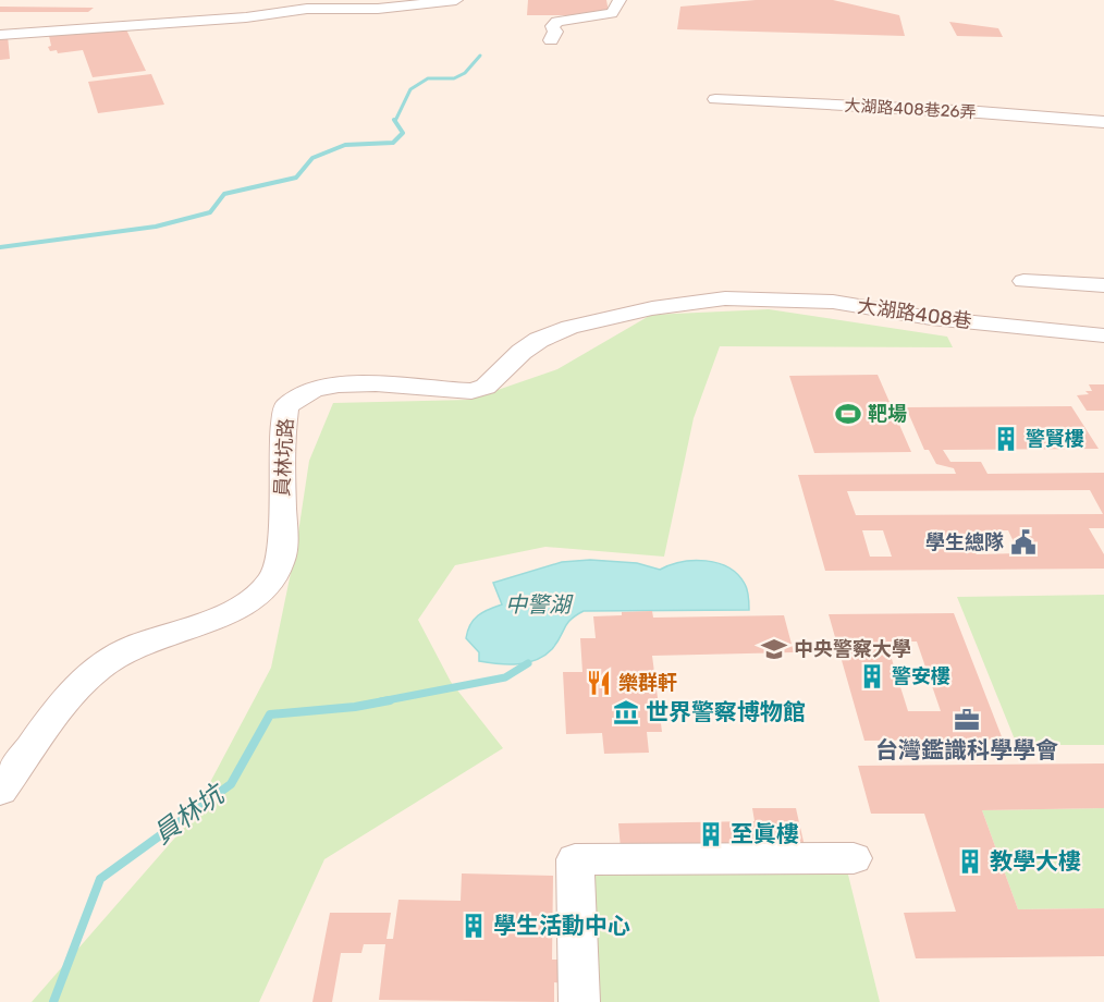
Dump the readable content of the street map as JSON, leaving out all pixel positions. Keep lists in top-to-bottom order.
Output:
{
  "streets": {
    "street": ["大湖路408巷26弄", "大湖路408巷", "員林坑路"]
  },
  "crossings": [
    ["大湖路408巷", "員林坑路"]
  ],
  "water": ["中警湖", "員林坑"],
  "places": {
    "sports": ["靶場"],
    "building": [
      "警賢樓",
      "警安樓",
      "至眞樓",
      "教學大樓",
      "學生活動中心"
    ],
    "public building": ["學生總隊"],
    "school or university": ["中央警察大學"],
    "restaurant": ["樂群軒"],
    "museum": ["世界警察博物館"],
    "office": ["台灣鑑識科學學會"]
  }
}
